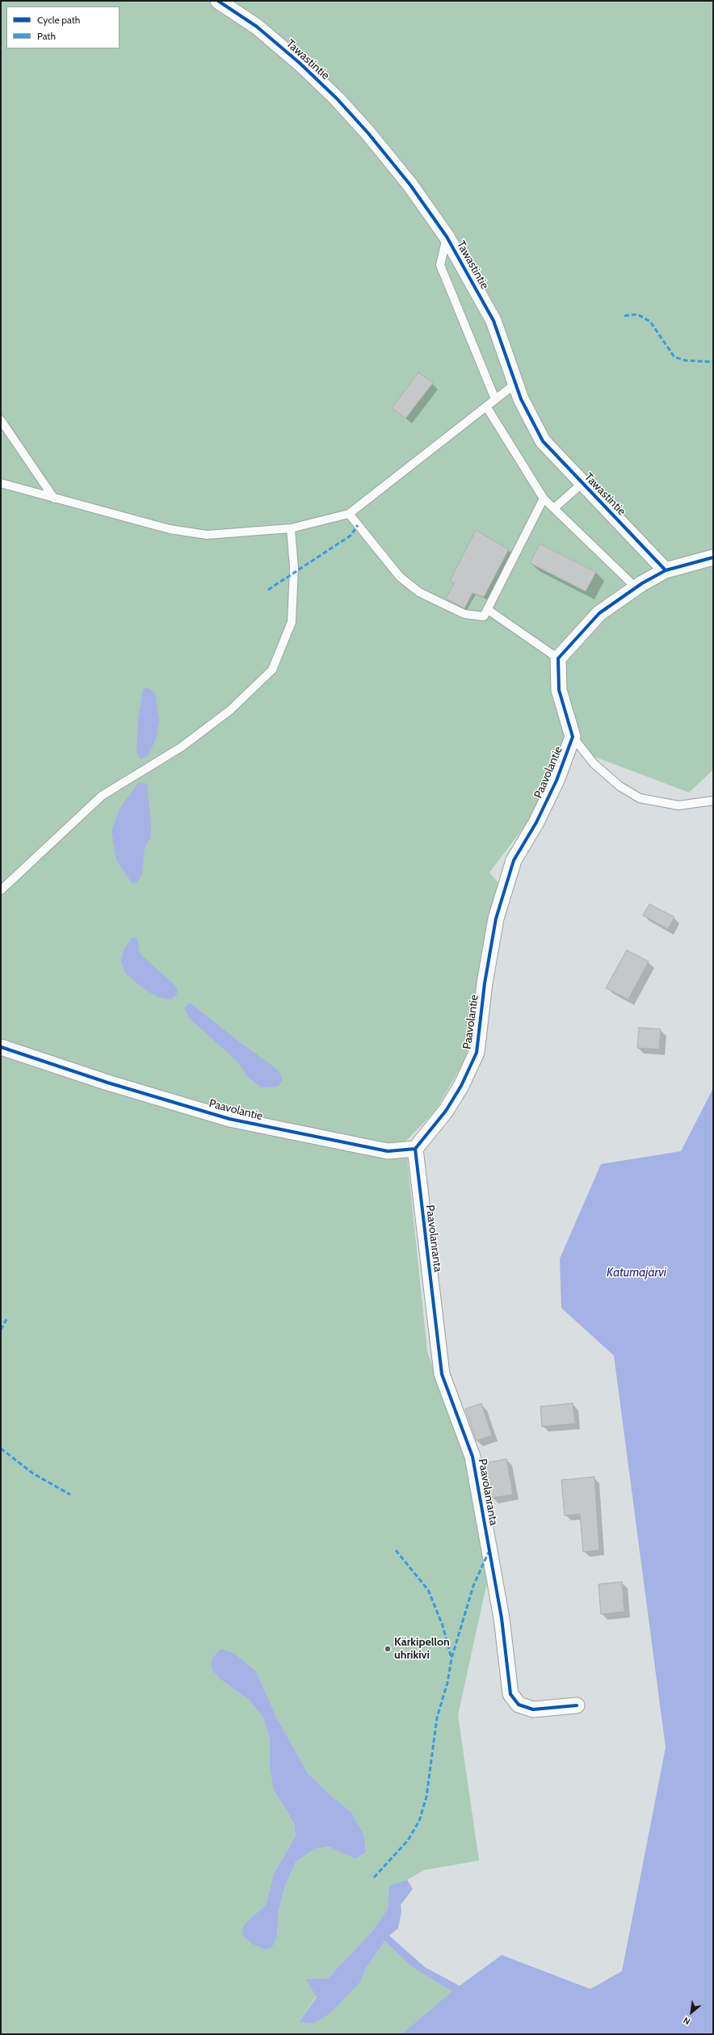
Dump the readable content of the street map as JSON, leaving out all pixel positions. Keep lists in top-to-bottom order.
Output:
{
  "streets": {
    "street": ["Tawastintie", "Paavolantie", "Paavolanranta"]
  },
  "crossings": [
    ["Paavolantie", "Paavolanranta"]
  ],
  "water": ["Katumajärvi"],
  "places": ["Kärkipellon uhrikivi"],
  "legend": ["Cycle path", "Path"],
  "north": "bottom left"
}
